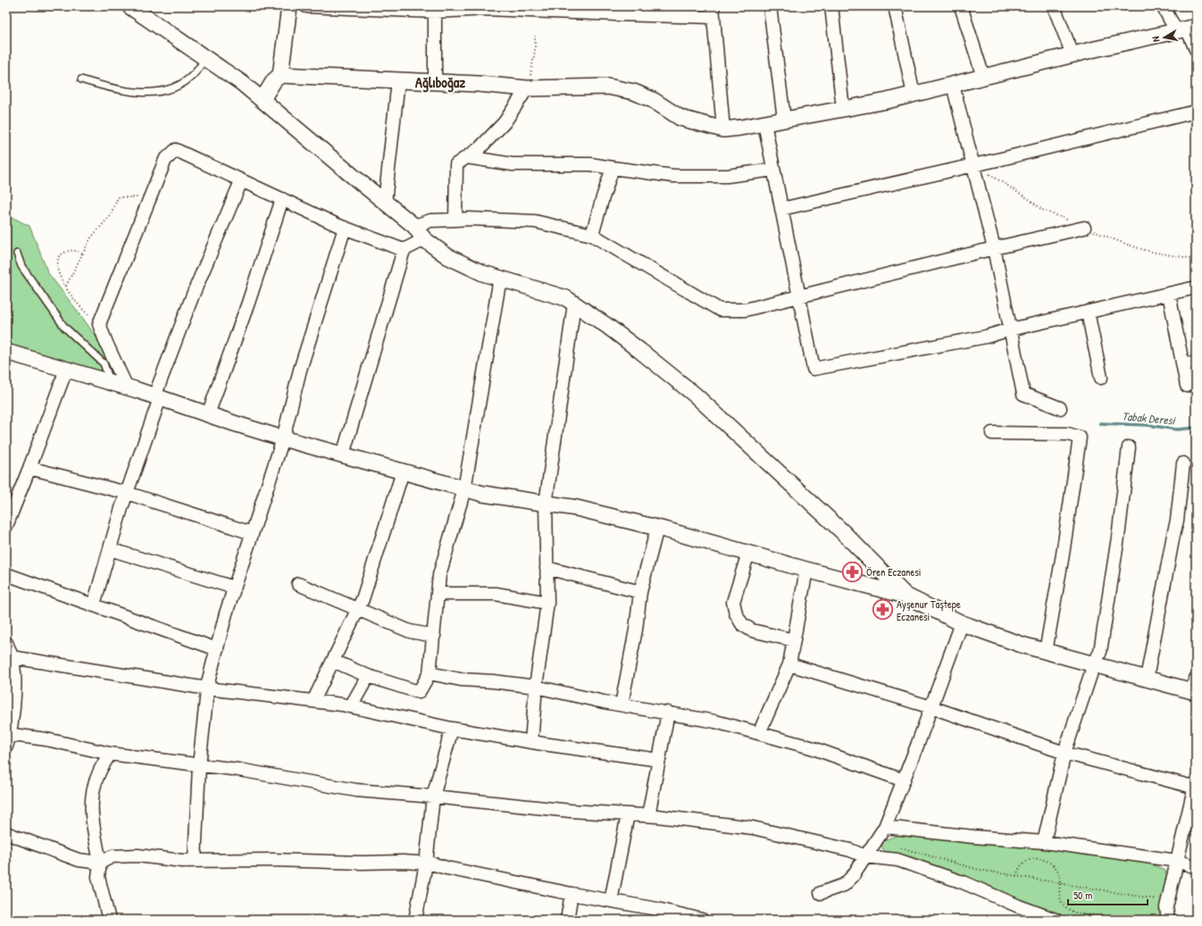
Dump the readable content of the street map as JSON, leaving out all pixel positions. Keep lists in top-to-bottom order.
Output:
{
  "districts": ["Ağlıboğaz"],
  "water": ["Tabak Deresi"],
  "places": {
    "pharmacy": ["Ören Eczanesi", "Ayşenur Taştepe Eczanesi"]
  },
  "scale_bar": "50 m",
  "north": "left"
}
